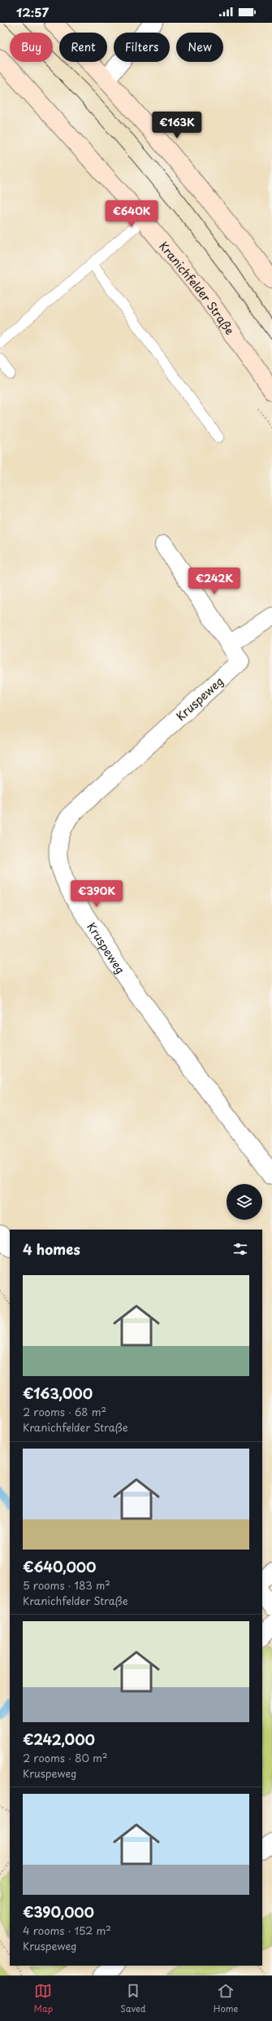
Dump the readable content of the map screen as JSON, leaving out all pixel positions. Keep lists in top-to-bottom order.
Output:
{
  "streets": {
    "main road": ["Kranichfelder Straße"],
    "street": ["Kruspeweg"]
  },
  "page": {
    "status": "12:57",
    "chip": [
      "Buy",
      "Rent",
      "Filters",
      "New"
    ],
    "price": [
      "€163K",
      "€640K",
      "€242K",
      "€390K"
    ],
    "heading": "4 homes",
    "list": [
      {
        "name": "€163,000",
        "note": "2 rooms · 68 m² · Kranichfelder Straße"
      },
      {
        "name": "€640,000",
        "note": "5 rooms · 183 m² · Kranichfelder Straße"
      },
      {
        "name": "€242,000",
        "note": "2 rooms · 80 m² · Kruspeweg"
      },
      {
        "name": "€390,000",
        "note": "4 rooms · 152 m² · Kruspeweg"
      }
    ],
    "tabs": ["Map", "Saved", "Home"]
  }
}
